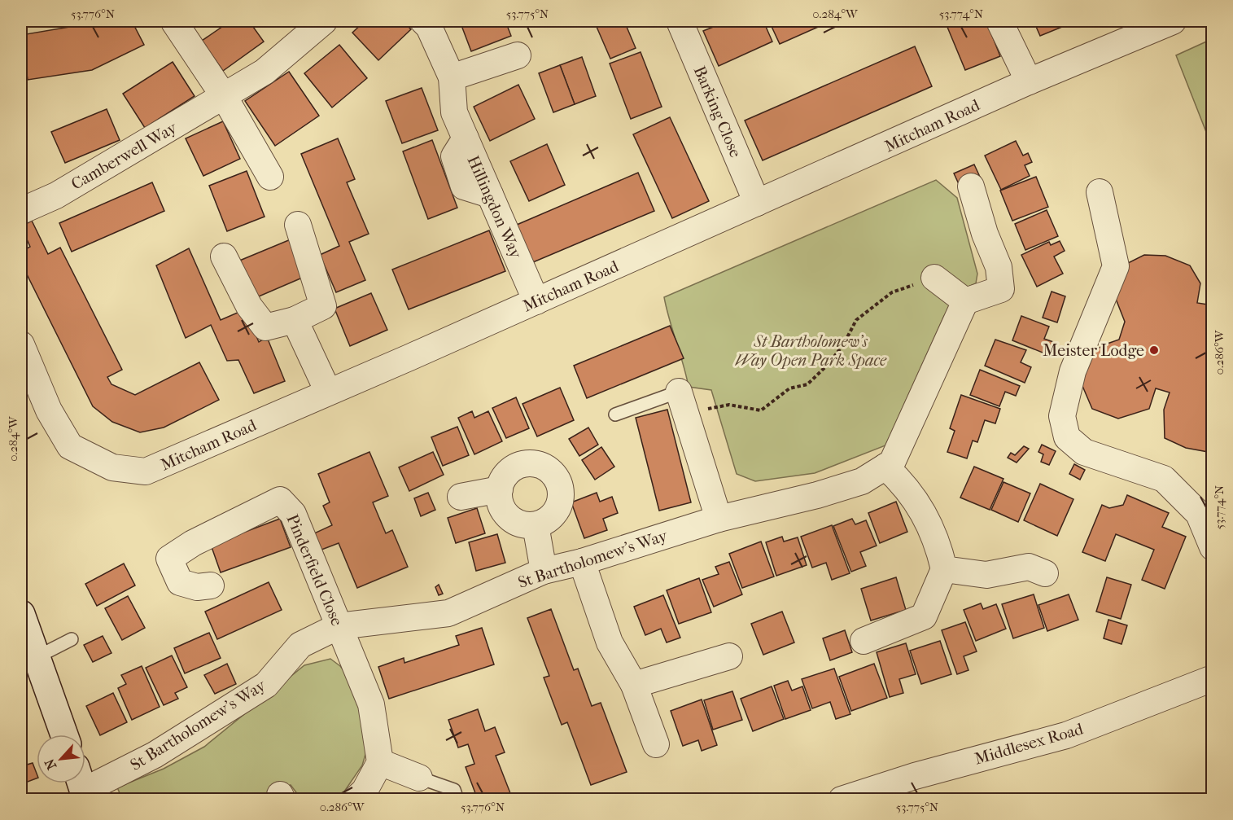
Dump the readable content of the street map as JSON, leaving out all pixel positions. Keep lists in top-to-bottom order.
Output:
{
  "streets": {
    "street": [
      "Barking Close",
      "Mitcham Road",
      "Camberwell Way",
      "Hillingdon Way",
      "St Bartholomew's Way",
      "Pinderfield Close",
      "Middlesex Road"
    ]
  },
  "crossings": [
    ["Barking Close", "Mitcham Road"],
    ["Mitcham Road", "Hillingdon Way"],
    ["St Bartholomew's Way", "Pinderfield Close"]
  ],
  "parks": ["St Bartholomew's Way Open Park Space"],
  "places": ["Meister Lodge"],
  "north": "bottom left",
  "coordinates": [
    "53.776°N",
    "53.775°N",
    "0.284°W",
    "53.774°N",
    "0.286°W"
  ]
}
